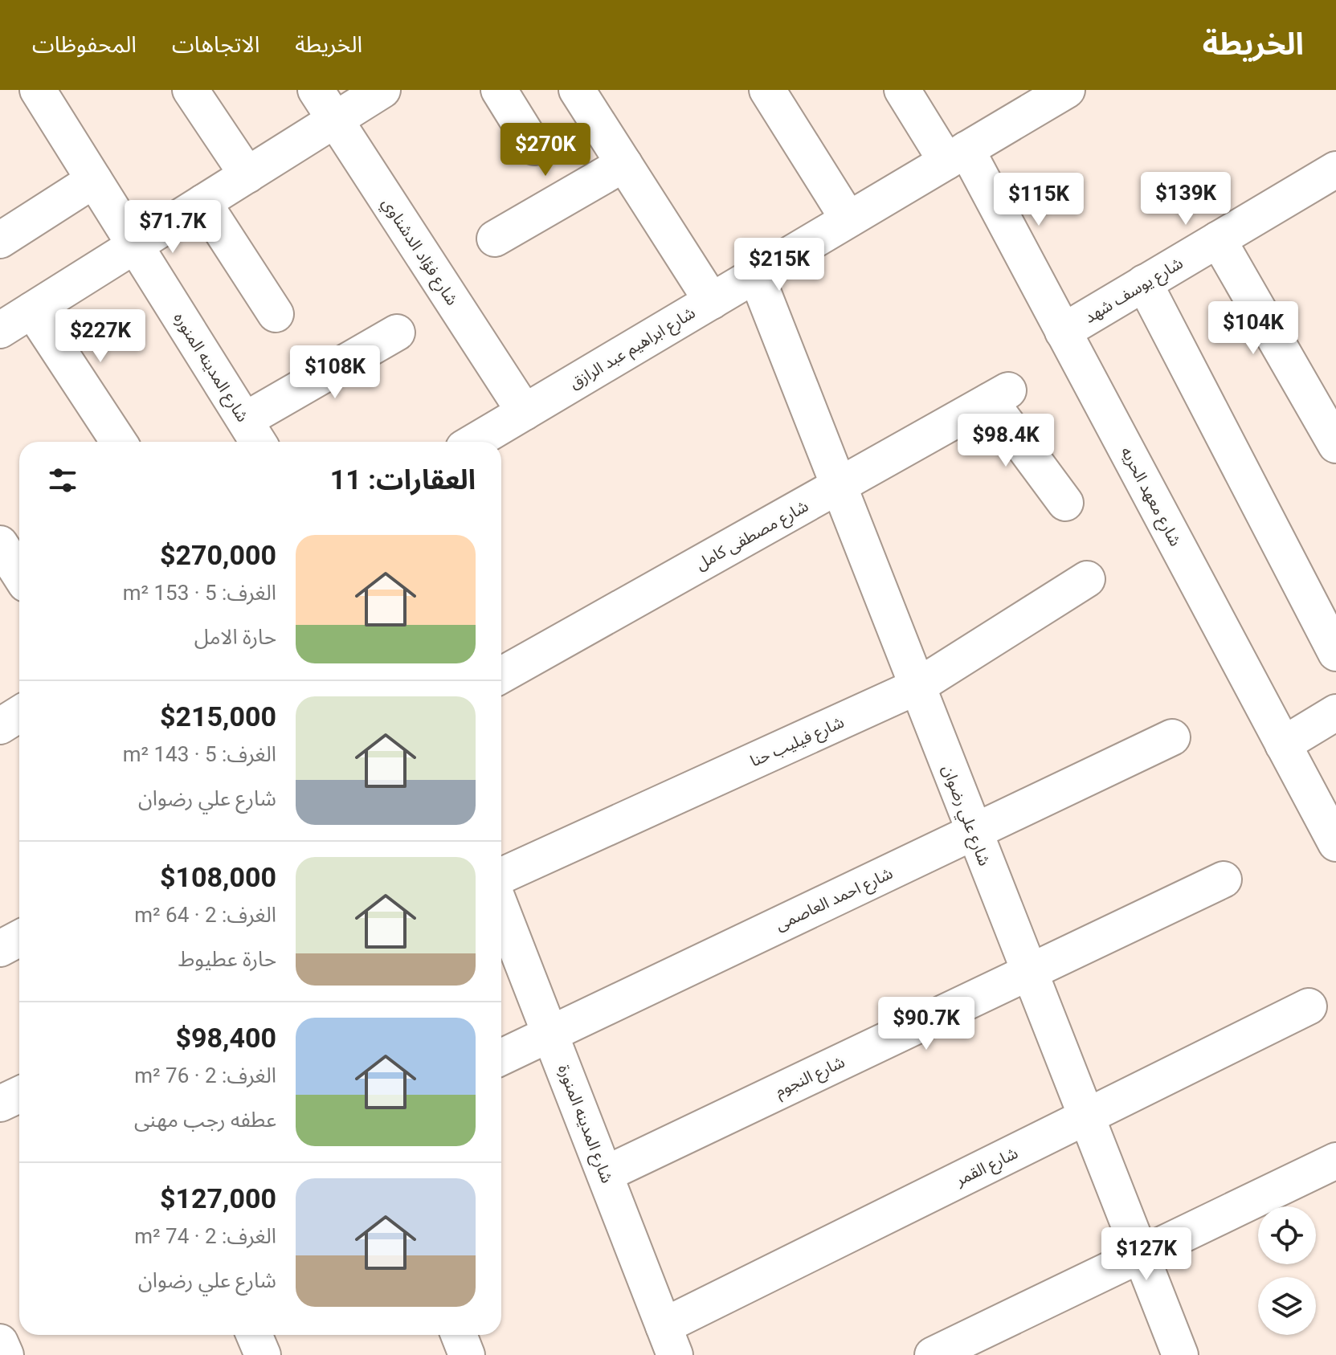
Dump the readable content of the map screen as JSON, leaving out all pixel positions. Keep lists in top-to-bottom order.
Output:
{
  "streets": {
    "street": [
      "شارع فؤاد الدشناوي",
      "شارع يوسف شهد",
      "شارع ابراهيم عبد الرازق",
      "شارع المدينه المنوره",
      "شارع معهد الحريه",
      "شارع مصطفى كامل",
      "شارع فيليب حنا",
      "شارع علي رضوان",
      "شارع احمد العاصمى",
      "شارع النجوم",
      "شارع المدينه المنورة",
      "شارع القمر"
    ]
  },
  "crossings": [
    ["شارع فؤاد الدشناوي", "شارع ابراهيم عبد الرازق"],
    ["شارع يوسف شهد", "شارع معهد الحريه"],
    ["شارع ابراهيم عبد الرازق", "شارع معهد الحريه"],
    ["شارع ابراهيم عبد الرازق", "شارع علي رضوان"],
    ["شارع مصطفى كامل", "شارع علي رضوان"],
    ["شارع فيليب حنا", "شارع علي رضوان"],
    ["شارع علي رضوان", "شارع احمد العاصمى"],
    ["شارع علي رضوان", "شارع النجوم"],
    ["شارع علي رضوان", "شارع القمر"],
    ["شارع احمد العاصمى", "شارع المدينه المنورة"],
    ["شارع النجوم", "شارع المدينه المنورة"],
    ["شارع المدينه المنورة", "شارع القمر"]
  ],
  "page": {
    "header": "الخريطة",
    "nav": ["الخريطة", "الاتجاهات", "المحفوظات"],
    "price": [
      "$270K",
      "$139K",
      "$115K",
      "$71.7K",
      "$215K",
      "$104K",
      "$227K",
      "$108K",
      "$98.4K",
      "$90.7K",
      "$127K"
    ],
    "heading": "العقارات: 11",
    "list": [
      {
        "name": "$270,000",
        "note": "الغرف: 5 · 153 m² · حارة الامل"
      },
      {
        "name": "$215,000",
        "note": "الغرف: 5 · 143 m² · شارع علي رضوان"
      },
      {
        "name": "$108,000",
        "note": "الغرف: 2 · 64 m² · حارة عطيوط"
      },
      {
        "name": "$98,400",
        "note": "الغرف: 2 · 76 m² · عطفه رجب مهنى"
      },
      {
        "name": "$127,000",
        "note": "الغرف: 2 · 74 m² · شارع علي رضوان"
      }
    ]
  }
}
